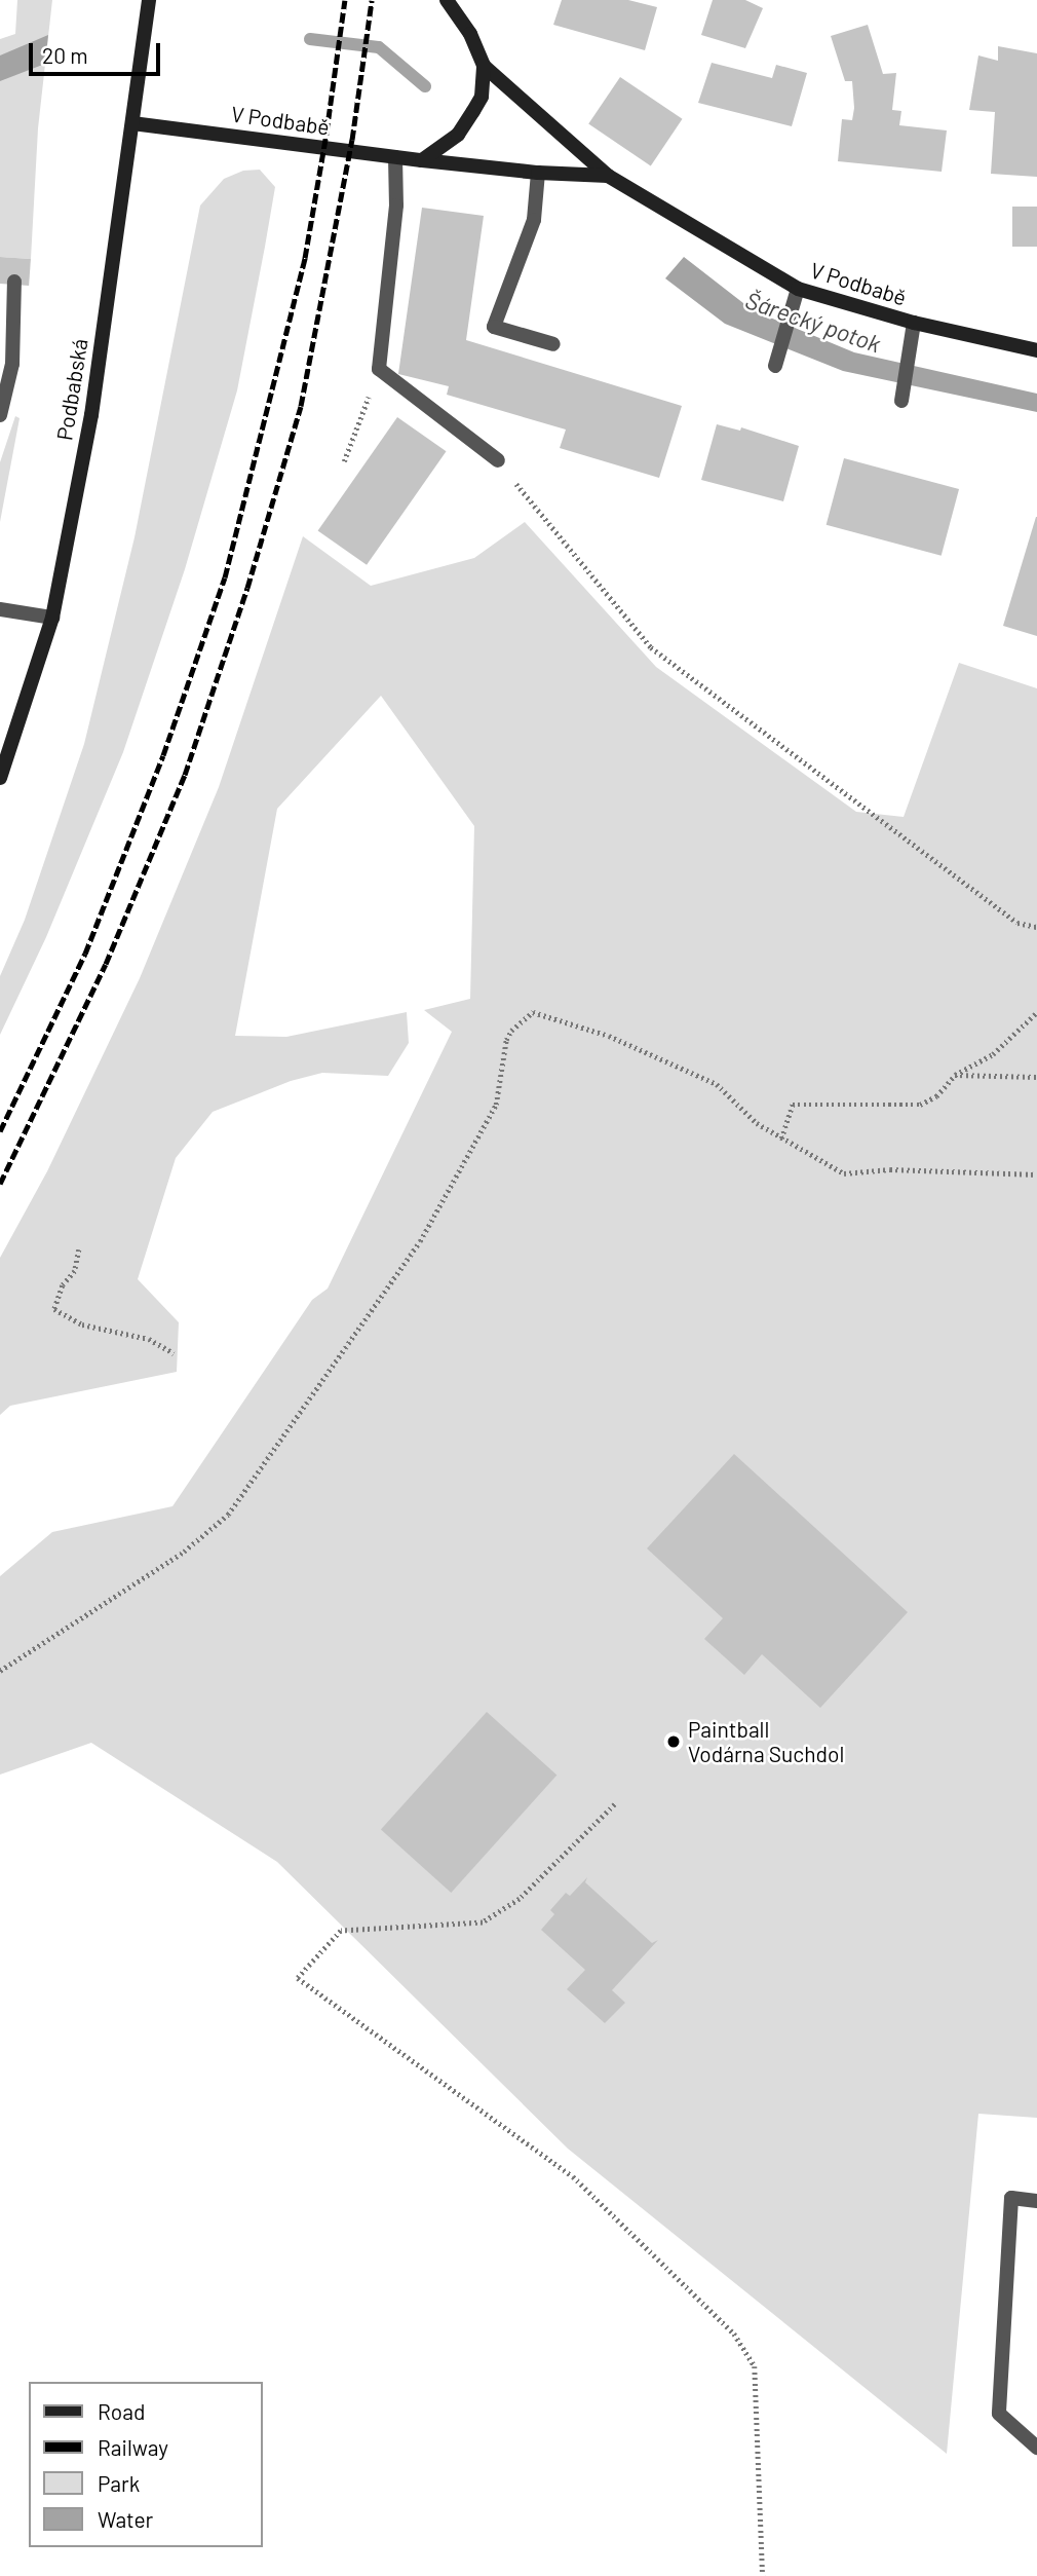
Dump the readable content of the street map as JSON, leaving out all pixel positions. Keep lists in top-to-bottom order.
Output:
{
  "streets": {
    "street": ["V Podbabě", "Podbabská"]
  },
  "crossings": [
    ["V Podbabě", "Podbabská"]
  ],
  "water": ["Šárecký potok"],
  "places": ["Paintball Vodárna Suchdol"],
  "legend": [
    "Road",
    "Railway",
    "Park",
    "Water"
  ],
  "scale_bar": "20 m"
}
